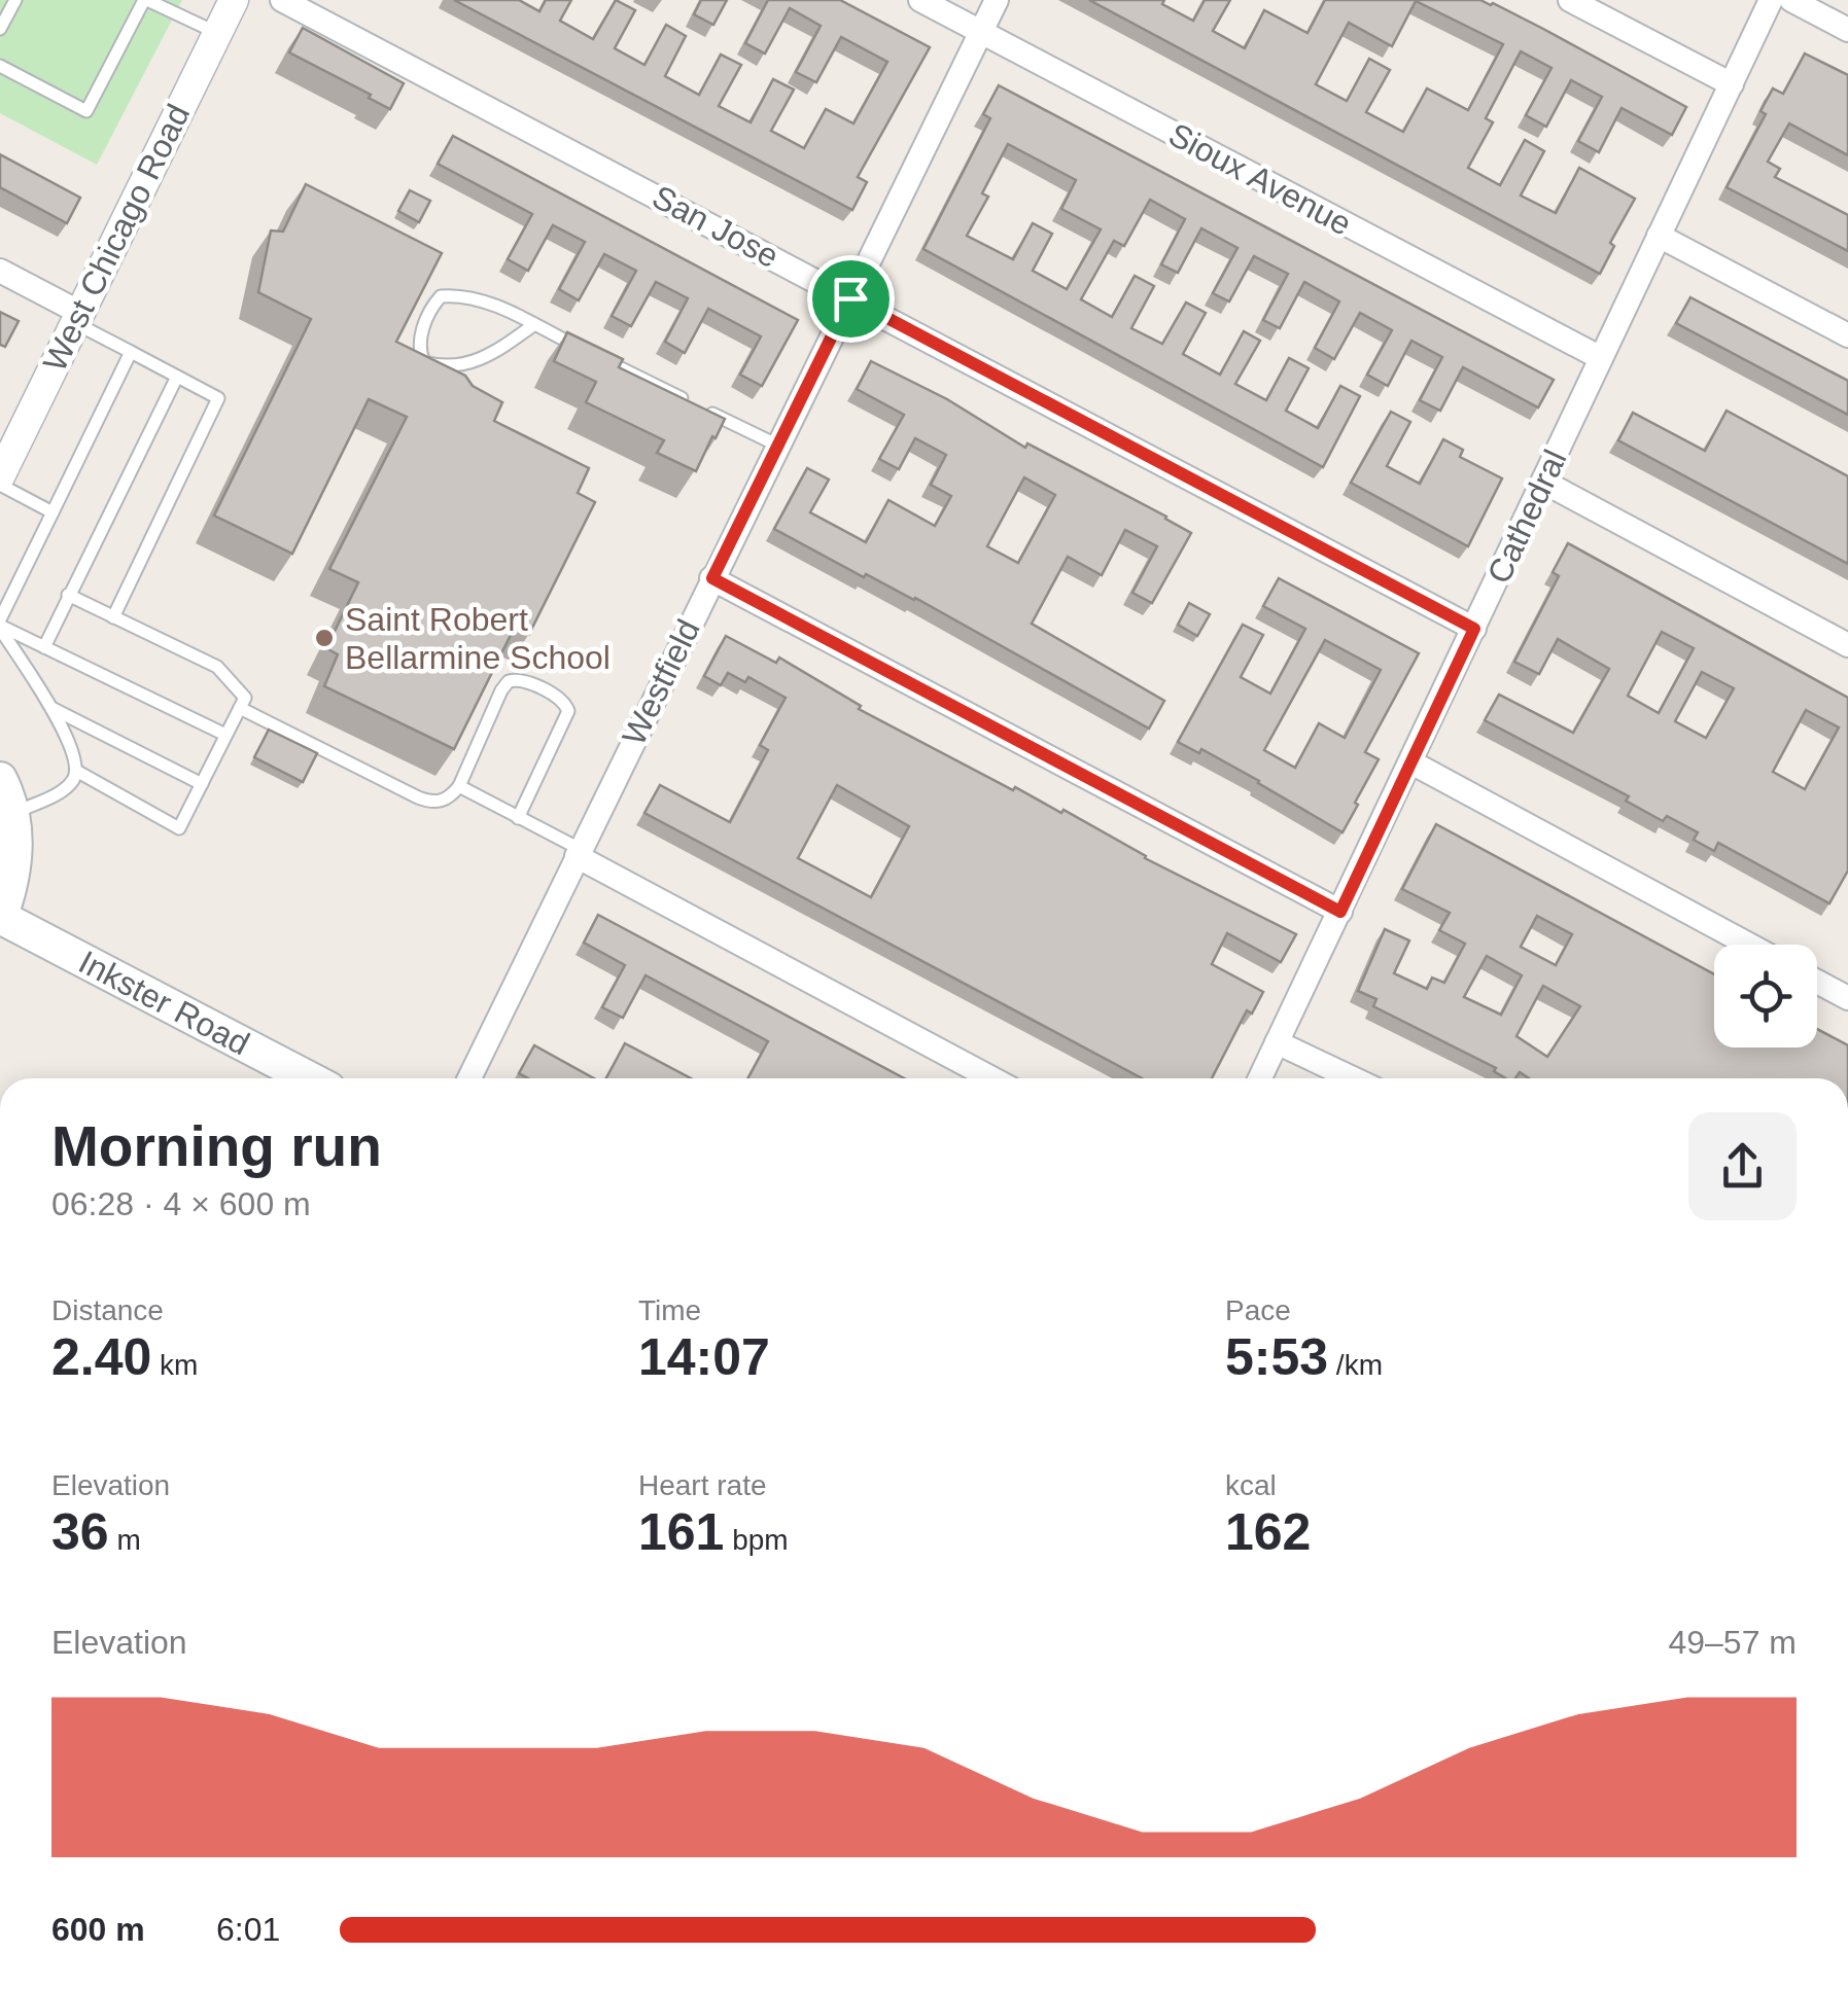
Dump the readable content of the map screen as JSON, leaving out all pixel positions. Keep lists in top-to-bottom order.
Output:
{
  "streets": {
    "main road": ["Inkster Road"],
    "street": [
      "Sioux Avenue",
      "San Jose",
      "West Chicago Road",
      "Cathedral",
      "Westfield"
    ]
  },
  "crossings": [
    ["Sioux Avenue", "Cathedral"],
    ["Sioux Avenue", "Westfield"],
    ["San Jose", "Cathedral"],
    ["San Jose", "Westfield"]
  ],
  "places": ["Saint Robert Bellarmine School"],
  "page": {
    "heading": ["Morning run", "06:28 · 4 × 600 m"],
    "stats": [
      ["Distance", "2.40 km"],
      ["Time", "14:07"],
      ["Pace", "5:53 /km"],
      ["Elevation", "36 m"],
      ["Heart rate", "161 bpm"],
      ["kcal", "162"]
    ],
    "chart": ["Elevation", "49–57 m"],
    "list": [
      {
        "name": "600 m",
        "note": "6:01"
      }
    ]
  }
}
